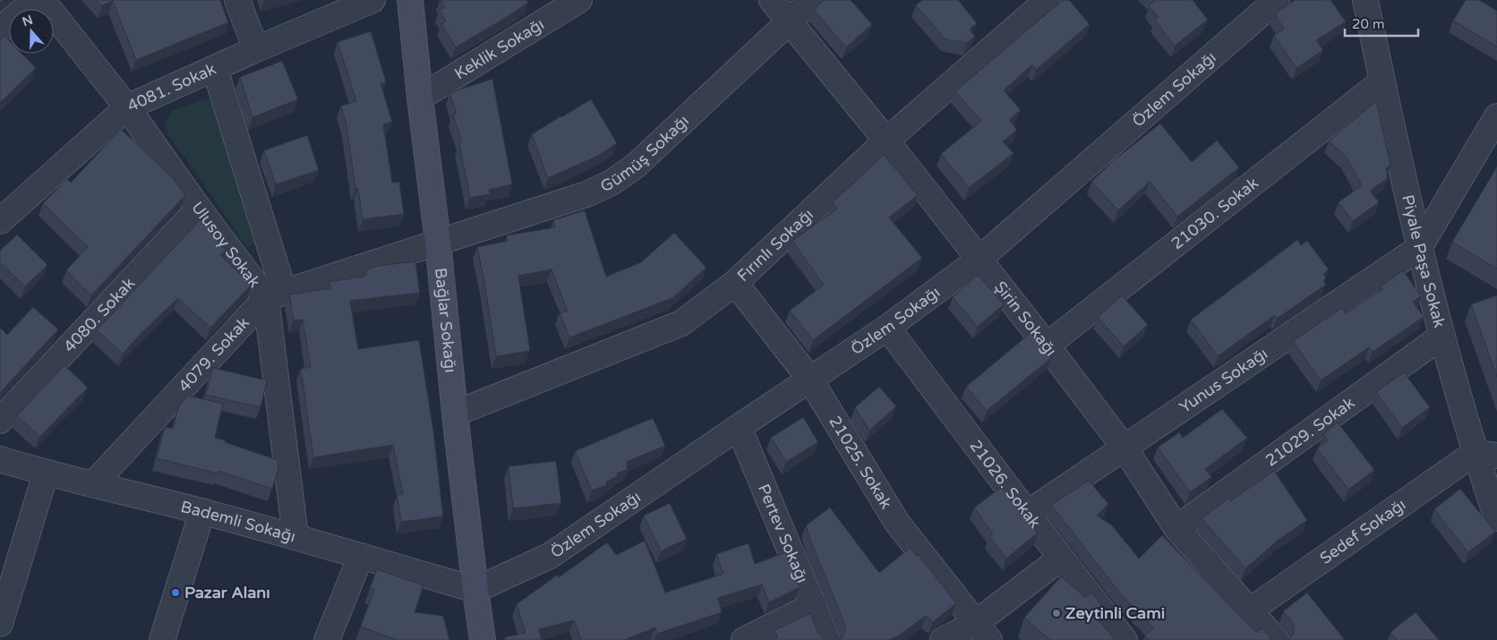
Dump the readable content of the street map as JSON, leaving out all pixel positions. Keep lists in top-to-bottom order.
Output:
{
  "streets": {
    "main road": ["Bağlar Sokağı"],
    "street": [
      "Keklik Sokağı",
      "4081. Sokak",
      "Özlem Sokağı",
      "Gümüş Sokağı",
      "21030. Sokak",
      "Ulusoy Sokak",
      "Fırınlı Sokağı",
      "Piyale Paşa Sokak",
      "4080. Sokak",
      "Şirin Sokağı",
      "4079. Sokak",
      "Yunus Sokağı",
      "21029. Sokak",
      "21025. Sokak",
      "21026. Sokak",
      "Bademli Sokağı",
      "Sedef Sokağı",
      "Pertev Sokağı"
    ]
  },
  "crossings": [
    ["Keklik Sokağı", "Bağlar Sokağı"],
    ["4081. Sokak", "Ulusoy Sokak"],
    ["Özlem Sokağı", "Şirin Sokağı"],
    ["Özlem Sokağı", "Bağlar Sokağı"],
    ["Özlem Sokağı", "21025. Sokak"],
    ["Özlem Sokağı", "21026. Sokak"],
    ["Özlem Sokağı", "Bademli Sokağı"],
    ["Özlem Sokağı", "Pertev Sokağı"],
    ["Gümüş Sokağı", "Şirin Sokağı"],
    ["Gümüş Sokağı", "Bağlar Sokağı"],
    ["Gümüş Sokağı", "4079. Sokak"],
    ["21030. Sokak", "Piyale Paşa Sokak"],
    ["21030. Sokak", "Şirin Sokağı"],
    ["Ulusoy Sokak", "4080. Sokak"],
    ["Ulusoy Sokak", "4079. Sokak"],
    ["Ulusoy Sokak", "Bademli Sokağı"],
    ["Fırınlı Sokağı", "Şirin Sokağı"],
    ["Fırınlı Sokağı", "Bağlar Sokağı"],
    ["Fırınlı Sokağı", "21025. Sokak"],
    ["Piyale Paşa Sokak", "Yunus Sokağı"],
    ["Piyale Paşa Sokak", "21029. Sokak"],
    ["Piyale Paşa Sokak", "Sedef Sokağı"],
    ["Şirin Sokağı", "Yunus Sokağı"],
    ["Şirin Sokağı", "21029. Sokak"],
    ["Şirin Sokağı", "Sedef Sokağı"],
    ["Bağlar Sokağı", "4079. Sokak"],
    ["Bağlar Sokağı", "Bademli Sokağı"],
    ["4079. Sokak", "Bademli Sokağı"],
    ["Yunus Sokağı", "21026. Sokak"]
  ],
  "places": ["Pazar Alanı", "Zeytinli Cami"],
  "scale_bar": "20 m",
  "north": "top"
}
